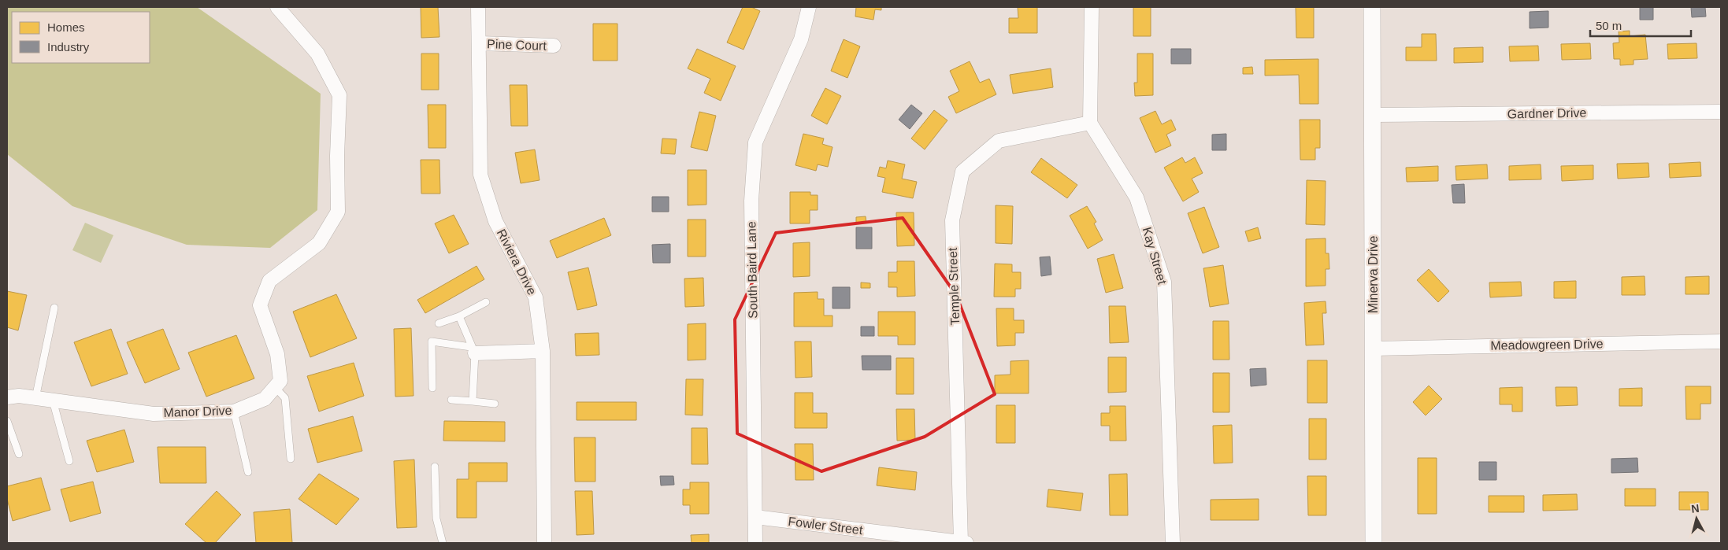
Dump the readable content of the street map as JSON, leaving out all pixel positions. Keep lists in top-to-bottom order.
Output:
{
  "streets": {
    "street": [
      "Pine Court",
      "Gardner Drive",
      "Kay Street",
      "Riviera Drive",
      "South Baird Lane",
      "Minerva Drive",
      "Temple Street",
      "Meadowgreen Drive",
      "Manor Drive",
      "Fowler Street"
    ]
  },
  "crossings": [
    ["Pine Court", "Riviera Drive"],
    ["Gardner Drive", "Minerva Drive"],
    ["Kay Street", "Temple Street"],
    ["South Baird Lane", "Fowler Street"],
    ["Minerva Drive", "Meadowgreen Drive"],
    ["Temple Street", "Fowler Street"]
  ],
  "legend": ["Homes", "Industry"],
  "scale_bar": "50 m",
  "north": "top"
}
